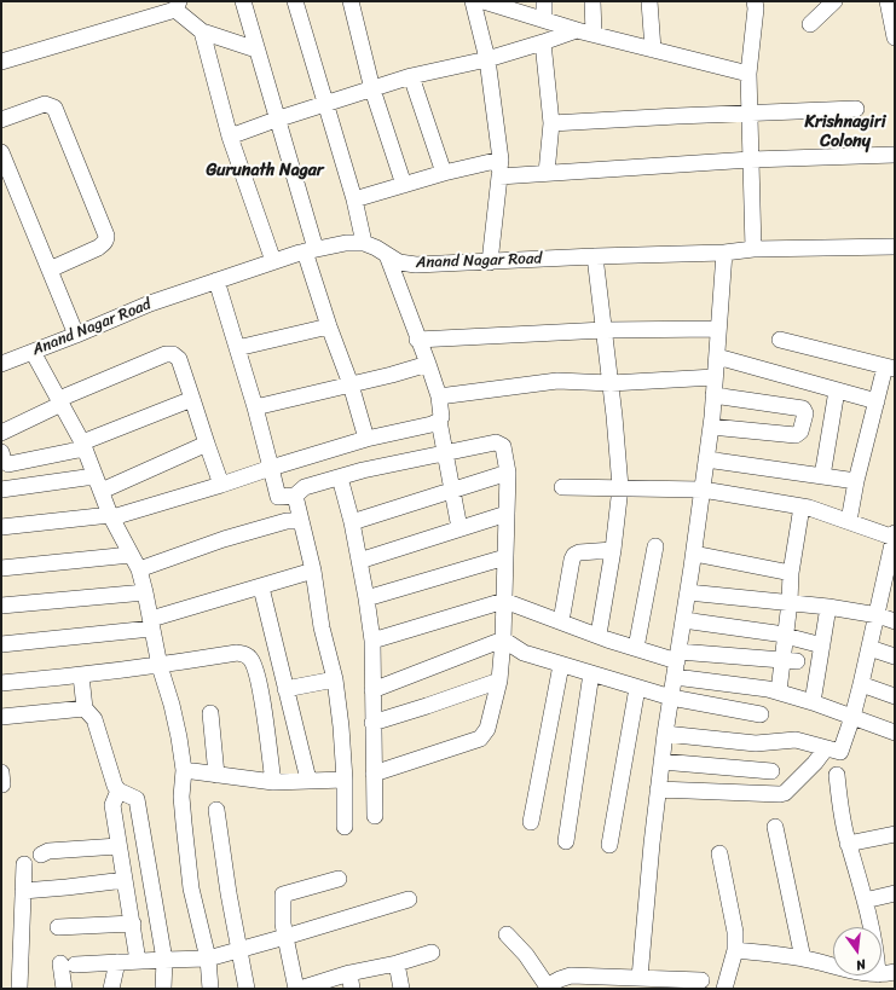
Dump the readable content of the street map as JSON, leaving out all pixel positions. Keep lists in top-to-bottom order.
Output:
{
  "streets": {
    "street": ["Anand Nagar Road"]
  },
  "districts": ["Krishnagiri Colony", "Gurunath Nagar"],
  "north": "bottom"
}
